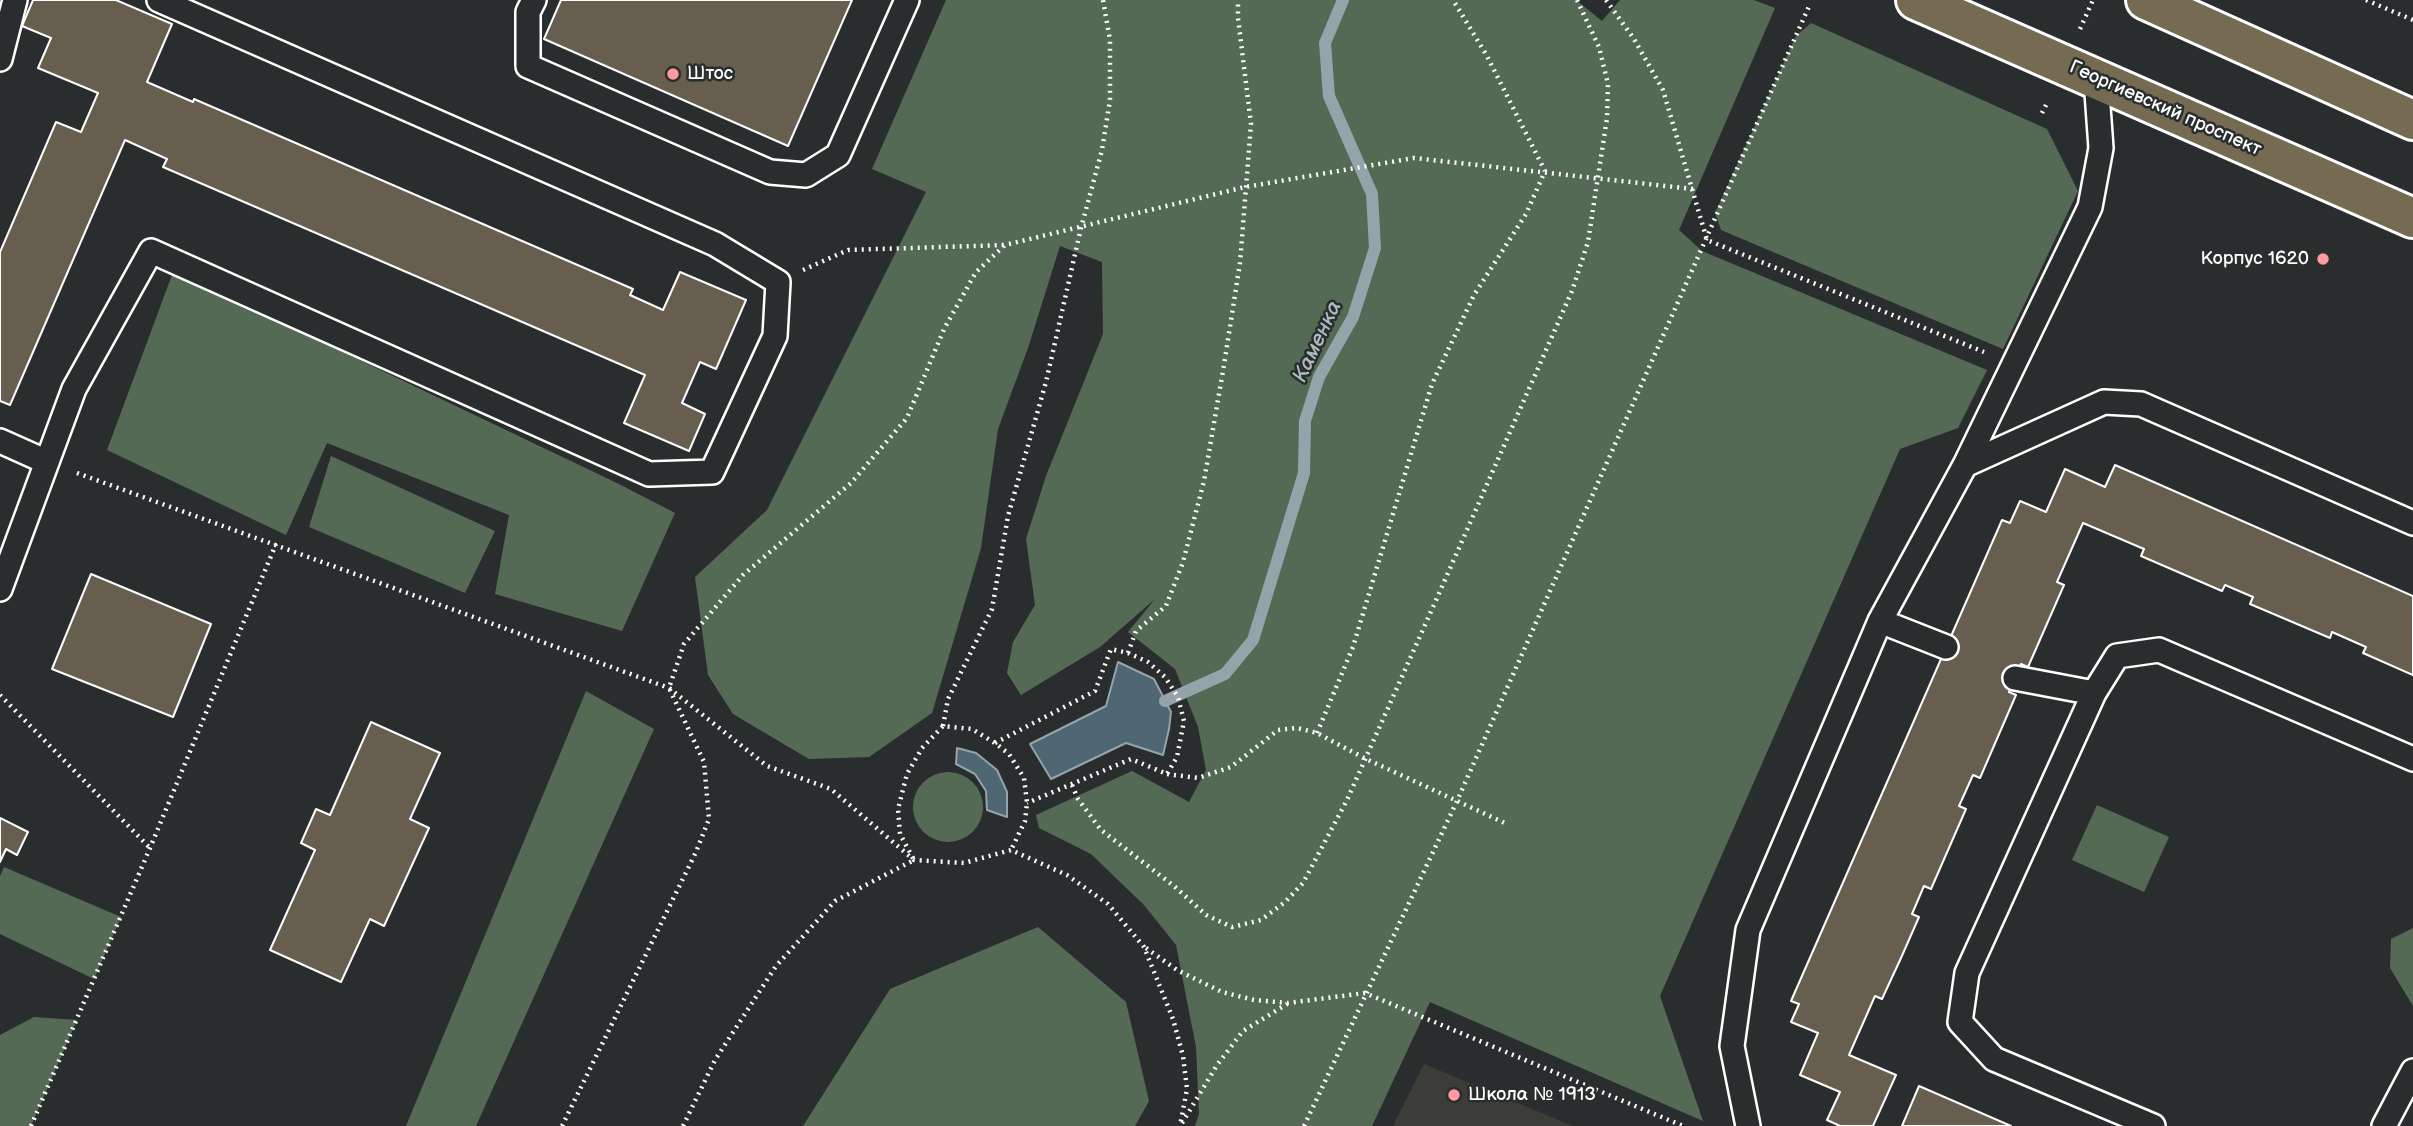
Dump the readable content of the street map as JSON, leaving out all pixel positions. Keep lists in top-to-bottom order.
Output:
{
  "streets": {
    "main road": ["Георгиевский проспект"]
  },
  "water": ["Каменка"],
  "places": ["Штос", "Корпус 1620", "Школа № 1913"]
}
